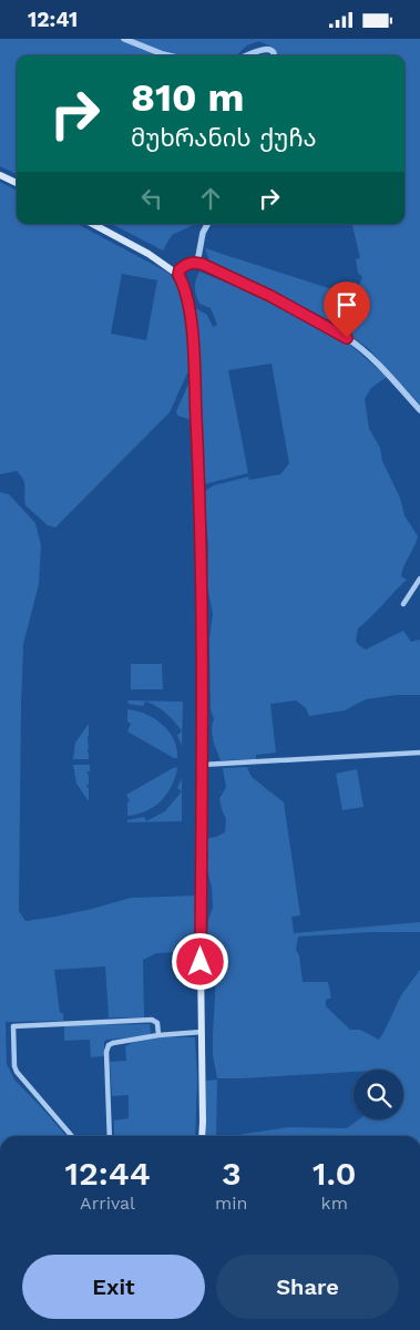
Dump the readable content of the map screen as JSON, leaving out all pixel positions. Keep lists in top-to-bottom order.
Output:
{
  "page": {
    "status": "12:41",
    "turn": ["810 m", "მუხრანის ქუჩა"],
    "eta": [
      "12:44",
      "Arrival",
      "3",
      "min",
      "1.0",
      "km"
    ],
    "buttons": ["Exit", "Share"]
  }
}
